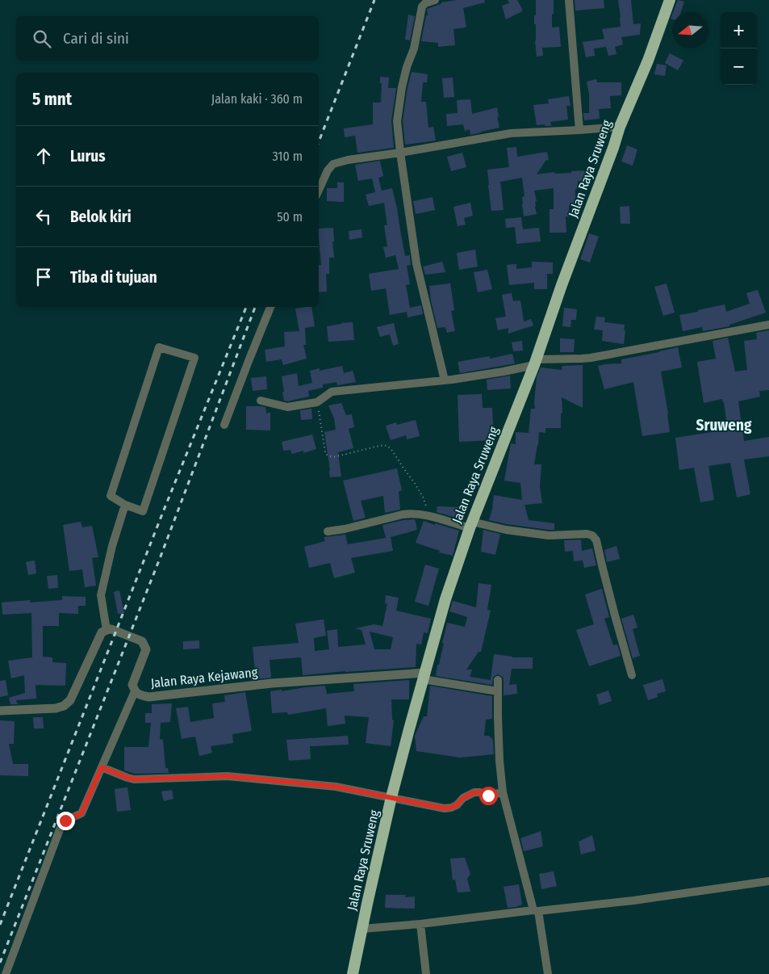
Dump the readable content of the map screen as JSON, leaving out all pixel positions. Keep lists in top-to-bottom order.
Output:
{
  "streets": {
    "highway": ["Jalan Raya Sruweng"],
    "street": ["Jalan Raya Kejawang"]
  },
  "crossings": [
    ["Jalan Raya Sruweng", "Jalan Raya Kejawang"]
  ],
  "districts": ["Sruweng"],
  "north": "left",
  "page": {
    "map_buttons": ["+", "−"],
    "search": "Cari di sini",
    "heading": ["5 mnt", "Jalan kaki · 360 m"],
    "list": [
      ["Lurus", "310 m"],
      ["Belok kiri", "50 m"],
      "Tiba di tujuan"
    ]
  }
}
